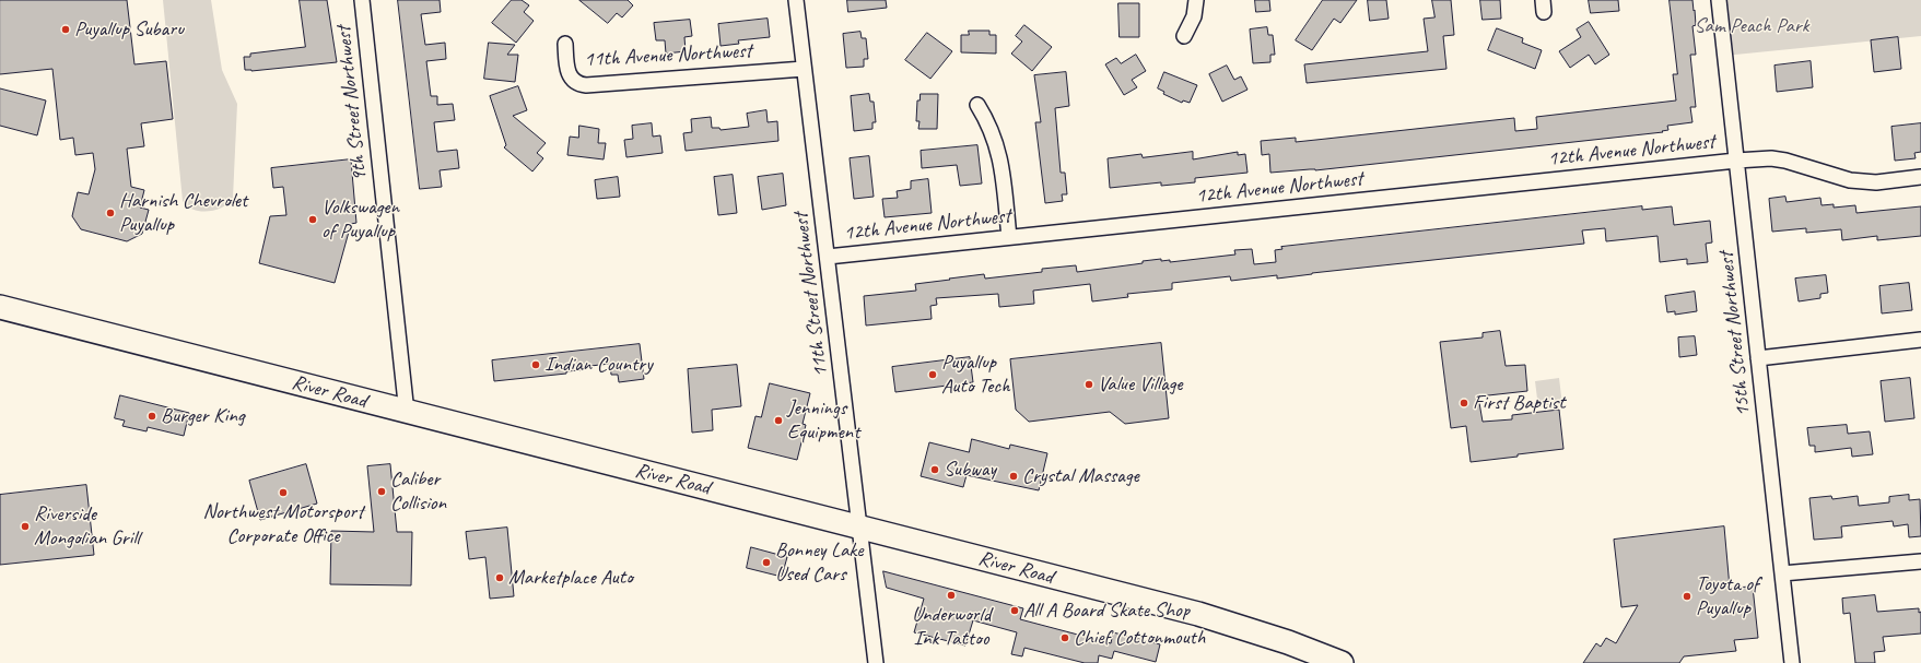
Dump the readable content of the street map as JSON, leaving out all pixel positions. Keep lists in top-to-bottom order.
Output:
{
  "streets": {
    "main road": ["River Road"],
    "street": [
      "11th Avenue Northwest",
      "9th Street Northwest",
      "12th Avenue Northwest",
      "11th Street Northwest",
      "15th Street Northwest"
    ]
  },
  "crossings": [
    ["11th Avenue Northwest", "11th Street Northwest"],
    ["9th Street Northwest", "River Road"],
    ["12th Avenue Northwest", "11th Street Northwest"],
    ["12th Avenue Northwest", "15th Street Northwest"],
    ["11th Street Northwest", "River Road"]
  ],
  "parks": ["Sam Peach Park"],
  "places": [
    "Puyallup Subaru",
    "Harnish Chevrolet Puyallup",
    "Volkswagen of Puyallup",
    "Indian Country",
    "Puyallup Auto Tech",
    "Value Village",
    "First Baptist",
    "Burger King",
    "Jennings Equipment",
    "Subway",
    "Crystal Massage",
    "Caliber Collision",
    "Northwest Motorsport Corporate Office",
    "Riverside Mongolian Grill",
    "Bonney Lake Used Cars",
    "Marketplace Auto",
    "Underworld Ink Tattoo",
    "Toyota of Puyallup",
    "All A Board Skate Shop",
    "Chief Cottonmouth"
  ]
}
